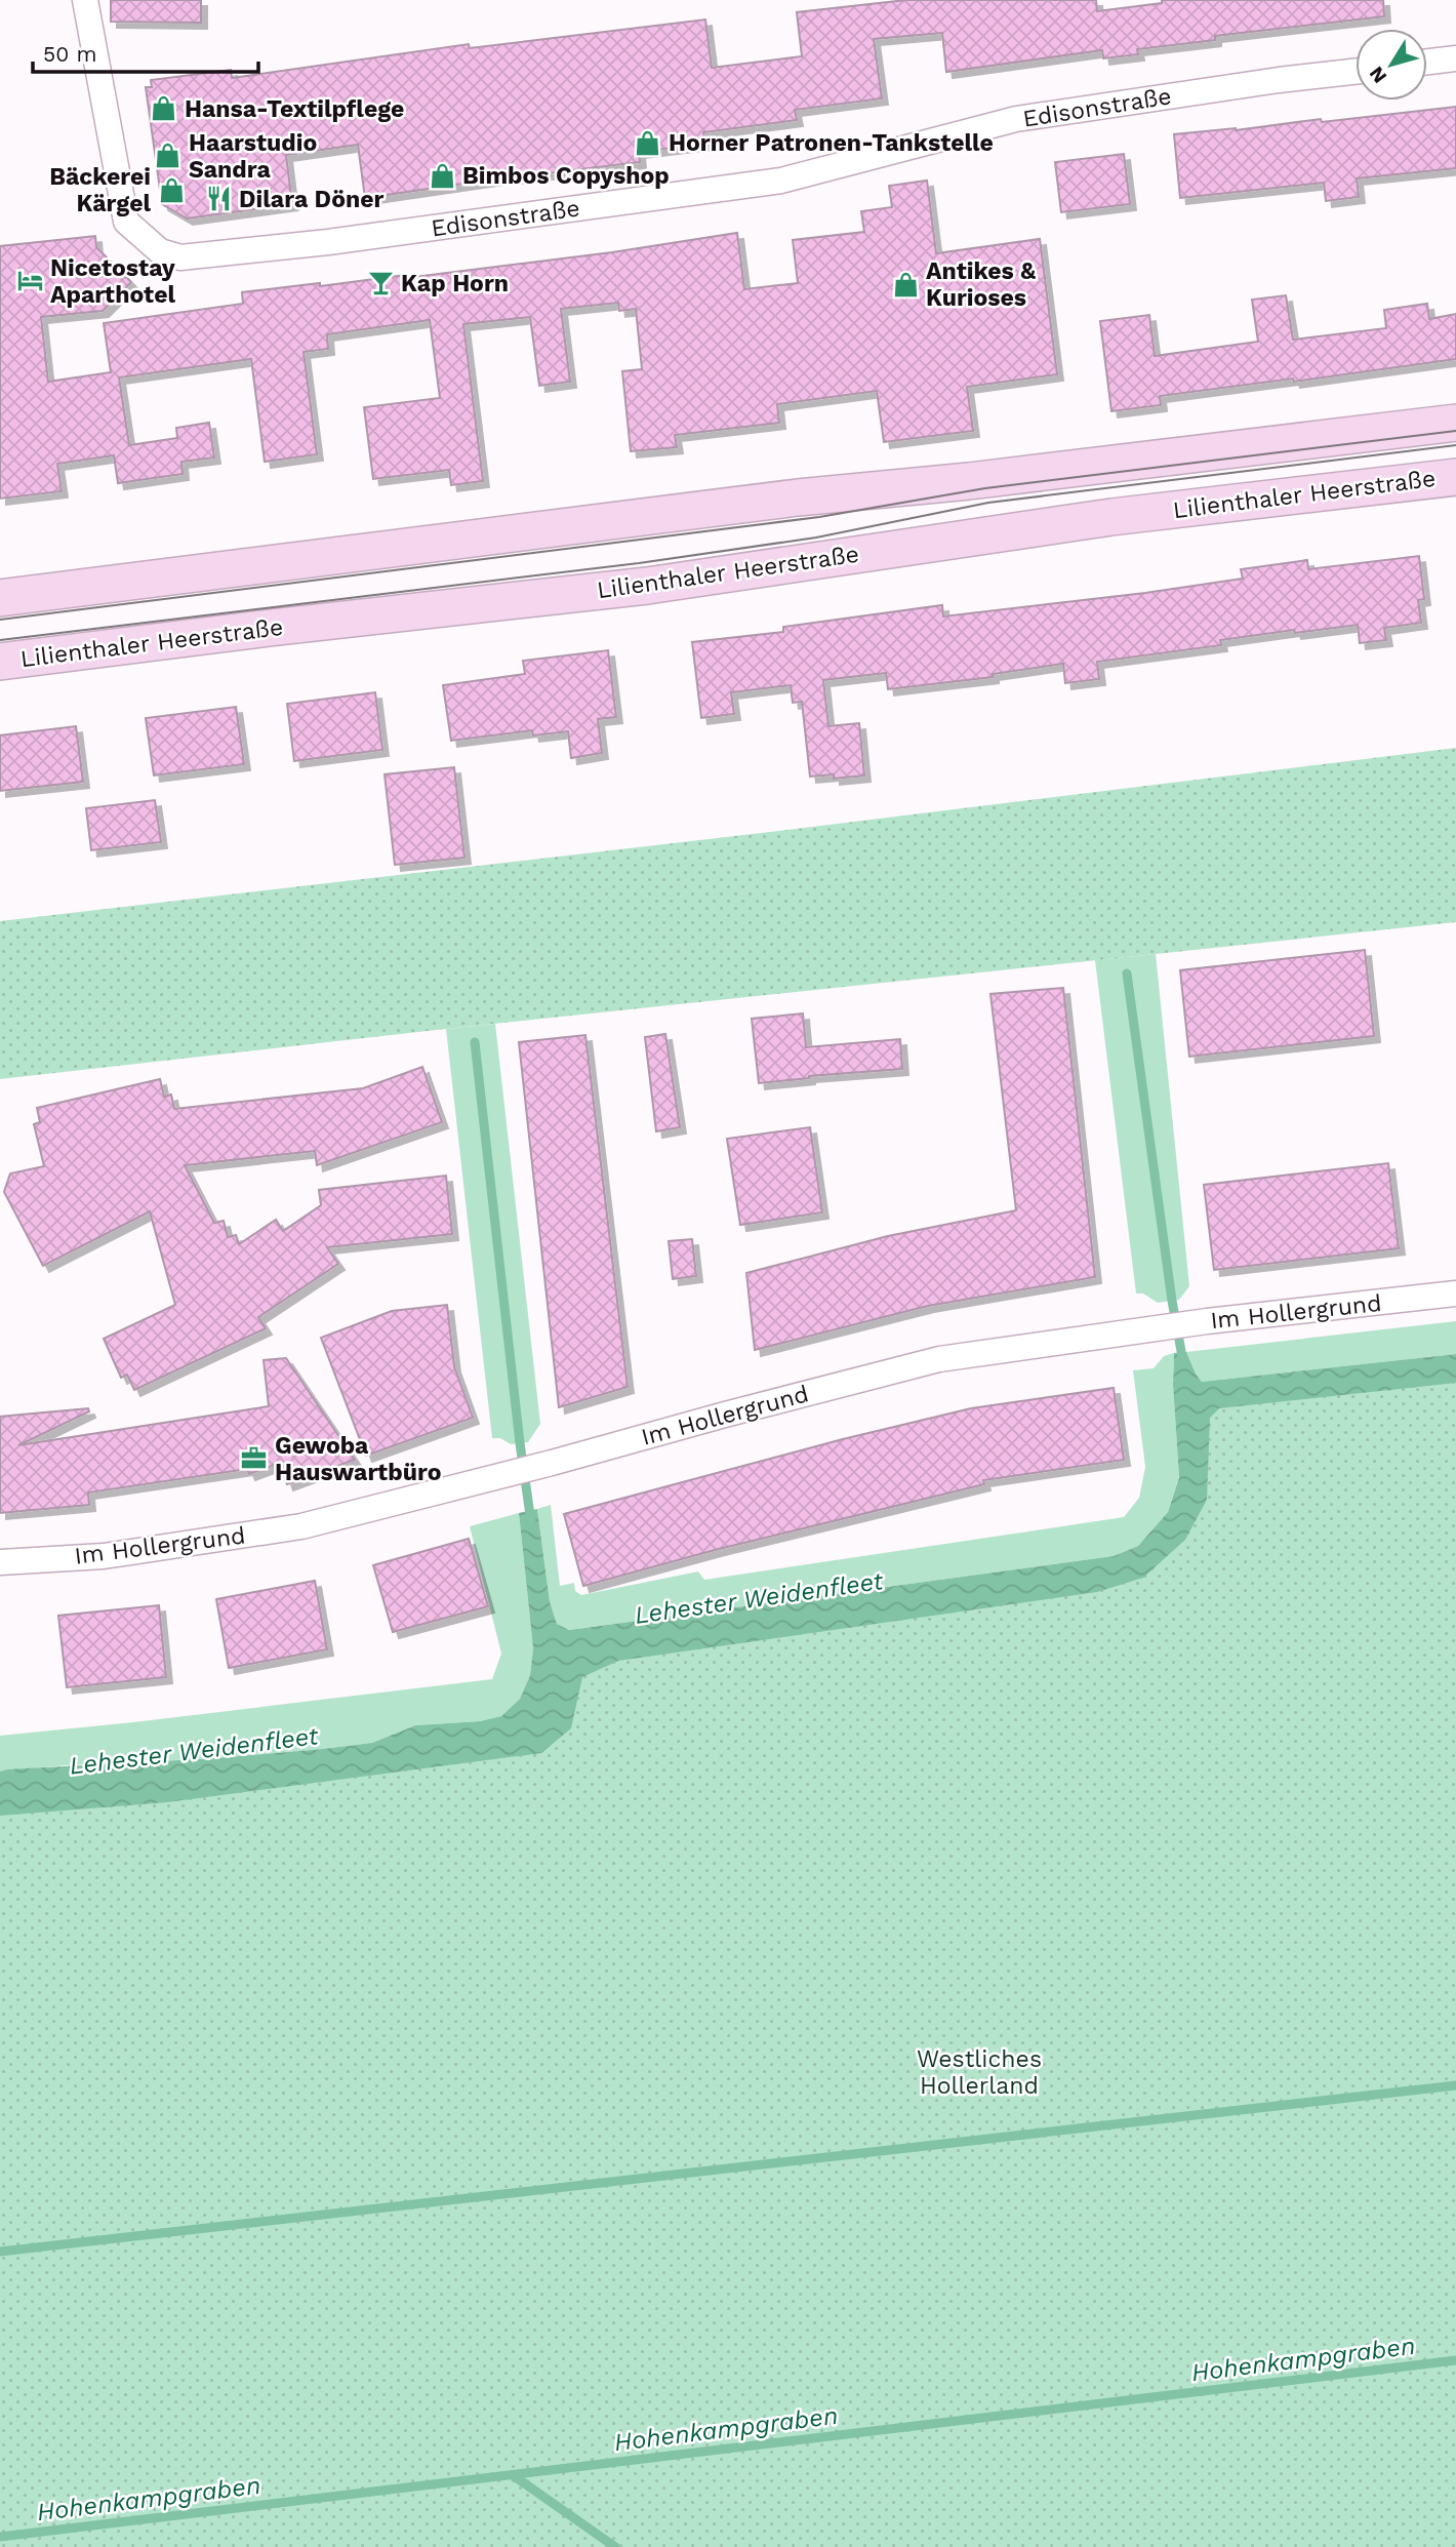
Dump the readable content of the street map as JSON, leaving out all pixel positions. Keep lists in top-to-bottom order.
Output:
{
  "streets": {
    "main road": ["Lilienthaler Heerstraße"],
    "street": ["Edisonstraße", "Im Hollergrund"]
  },
  "water": ["Lehester Weidenfleet", "Hohenkampgraben"],
  "parks": ["Westliches Hollerland"],
  "places": {
    "shop": [
      "Hansa-Textilpflege",
      "Horner Patronen-Tankstelle",
      "Haarstudio Sandra",
      "Bimbos Copyshop",
      "Bäckerei Kärgel",
      "Antikes & Kurioses"
    ],
    "restaurant": ["Dilara Döner"],
    "hotel": ["Nicetostay Aparthotel"],
    "bar": ["Kap Horn"],
    "office": ["Gewoba Hauswartbüro"]
  },
  "scale_bar": "50 m",
  "north": "bottom left"
}
